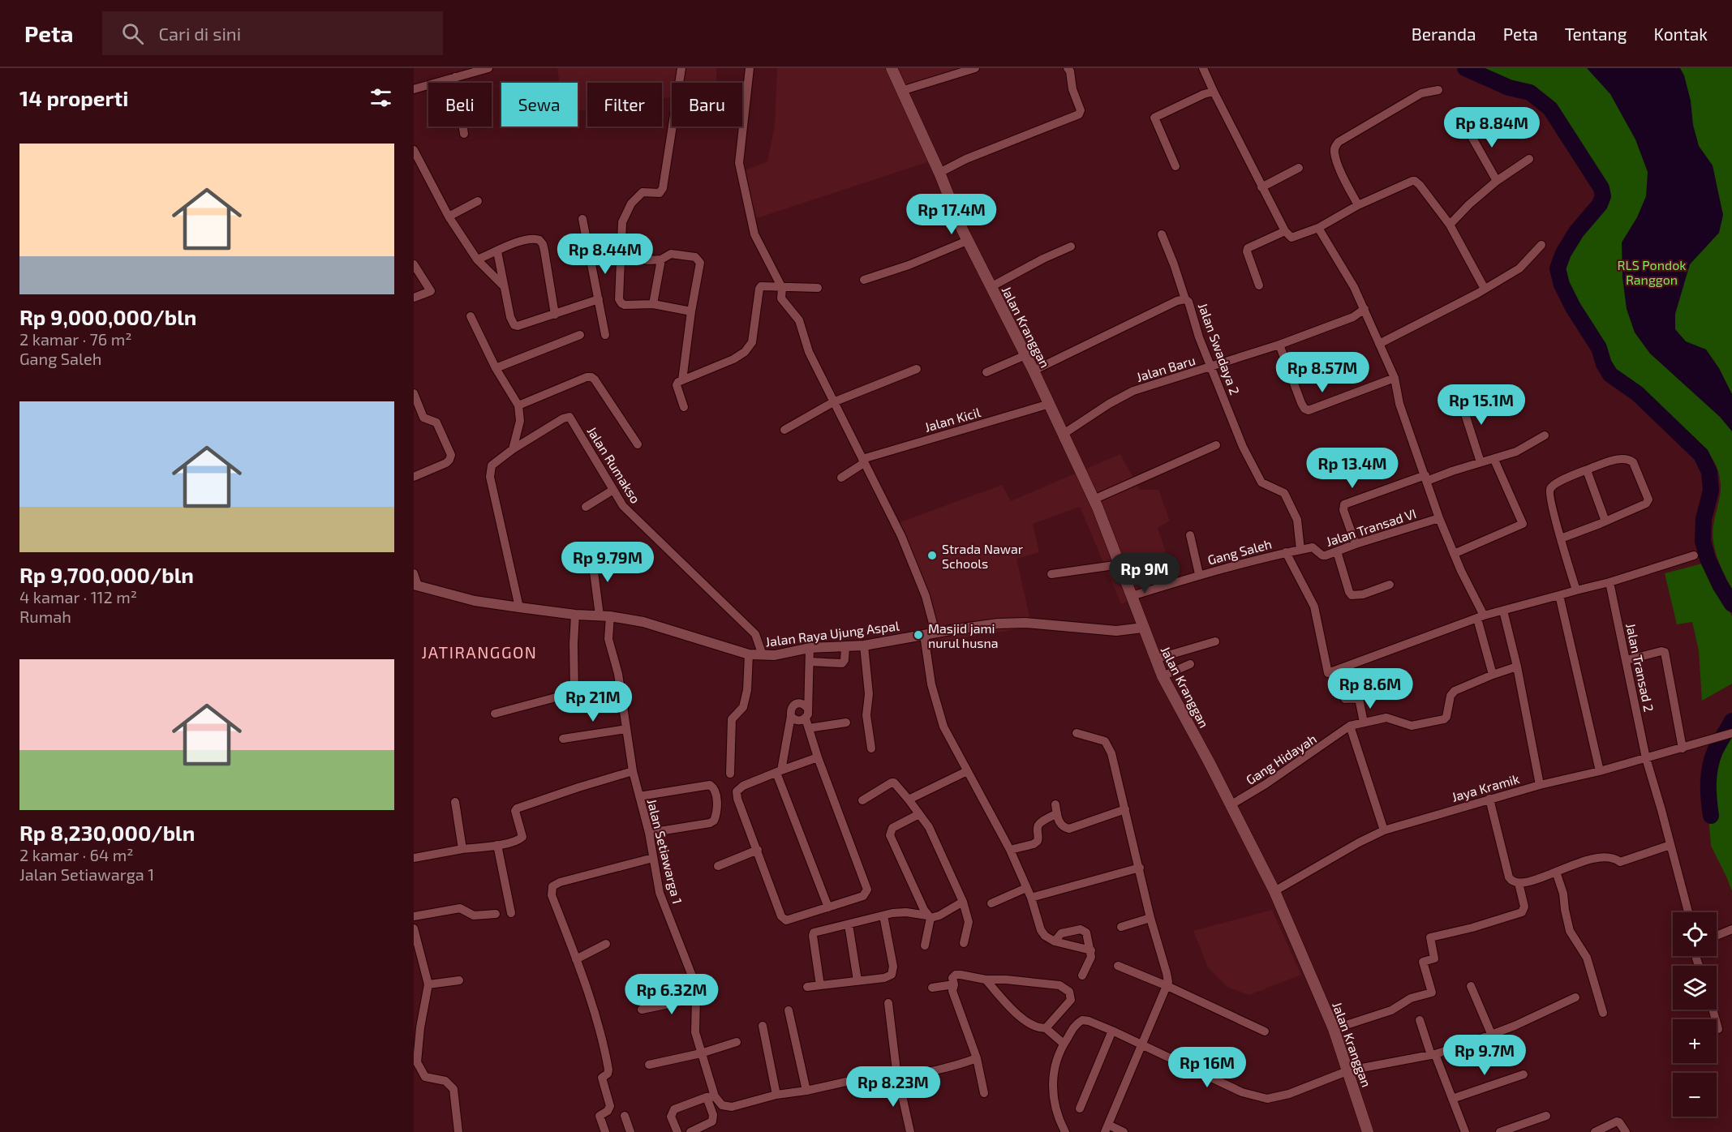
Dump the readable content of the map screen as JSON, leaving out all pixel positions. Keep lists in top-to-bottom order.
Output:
{
  "streets": {
    "main road": ["Jalan Kranggan"],
    "street": [
      "Jalan Swadaya 2",
      "Jalan Baru",
      "Jalan Kicil",
      "Jalan Rumakso",
      "Jalan Transad VI",
      "Gang Saleh",
      "Jalan Raya Ujung Aspal",
      "Jalan Transad 2",
      "Gang Hidayah",
      "Jaya Kramik",
      "Jalan Setiawarga 1"
    ]
  },
  "crossings": [
    ["Jalan Kranggan", "Jalan Swadaya 2"],
    ["Jalan Kranggan", "Jalan Baru"],
    ["Jalan Kranggan", "Jalan Kicil"],
    ["Jalan Kranggan", "Gang Saleh"],
    ["Jalan Kranggan", "Jalan Raya Ujung Aspal"],
    ["Jalan Kranggan", "Gang Hidayah"],
    ["Jalan Kranggan", "Jaya Kramik"],
    ["Jalan Swadaya 2", "Jalan Baru"],
    ["Jalan Swadaya 2", "Jalan Transad VI"],
    ["Jalan Rumakso", "Jalan Raya Ujung Aspal"],
    ["Jalan Transad VI", "Gang Saleh"],
    ["Jalan Raya Ujung Aspal", "Jalan Setiawarga 1"],
    ["Jalan Transad 2", "Jaya Kramik"]
  ],
  "districts": ["JATIRANGGON"],
  "parks": ["RLS Pondok Ranggon"],
  "places": ["Strada Nawar Schools", "Masjid jami nurul husna"],
  "page": {
    "header": "Peta",
    "search": "Cari di sini",
    "nav": [
      "Beranda",
      "Peta",
      "Tentang",
      "Kontak"
    ],
    "heading": "14 properti",
    "chip": [
      "Beli",
      "Sewa",
      "Filter",
      "Baru"
    ],
    "price": [
      "Rp 8.84M",
      "Rp 17.4M",
      "Rp 8.44M",
      "Rp 8.57M",
      "Rp 15.1M",
      "Rp 13.4M",
      "Rp 9.79M",
      "Rp 9M",
      "Rp 8.6M",
      "Rp 21M",
      "Rp 6.32M",
      "Rp 9.7M",
      "Rp 16M",
      "Rp 8.23M"
    ],
    "list": [
      {
        "name": "Rp 9,000,000/bln",
        "note": "2 kamar · 76 m² · Gang Saleh"
      },
      {
        "name": "Rp 9,700,000/bln",
        "note": "4 kamar · 112 m² · Rumah"
      },
      {
        "name": "Rp 8,230,000/bln",
        "note": "2 kamar · 64 m² · Jalan Setiawarga 1"
      }
    ],
    "map_buttons": ["+", "−"]
  }
}
